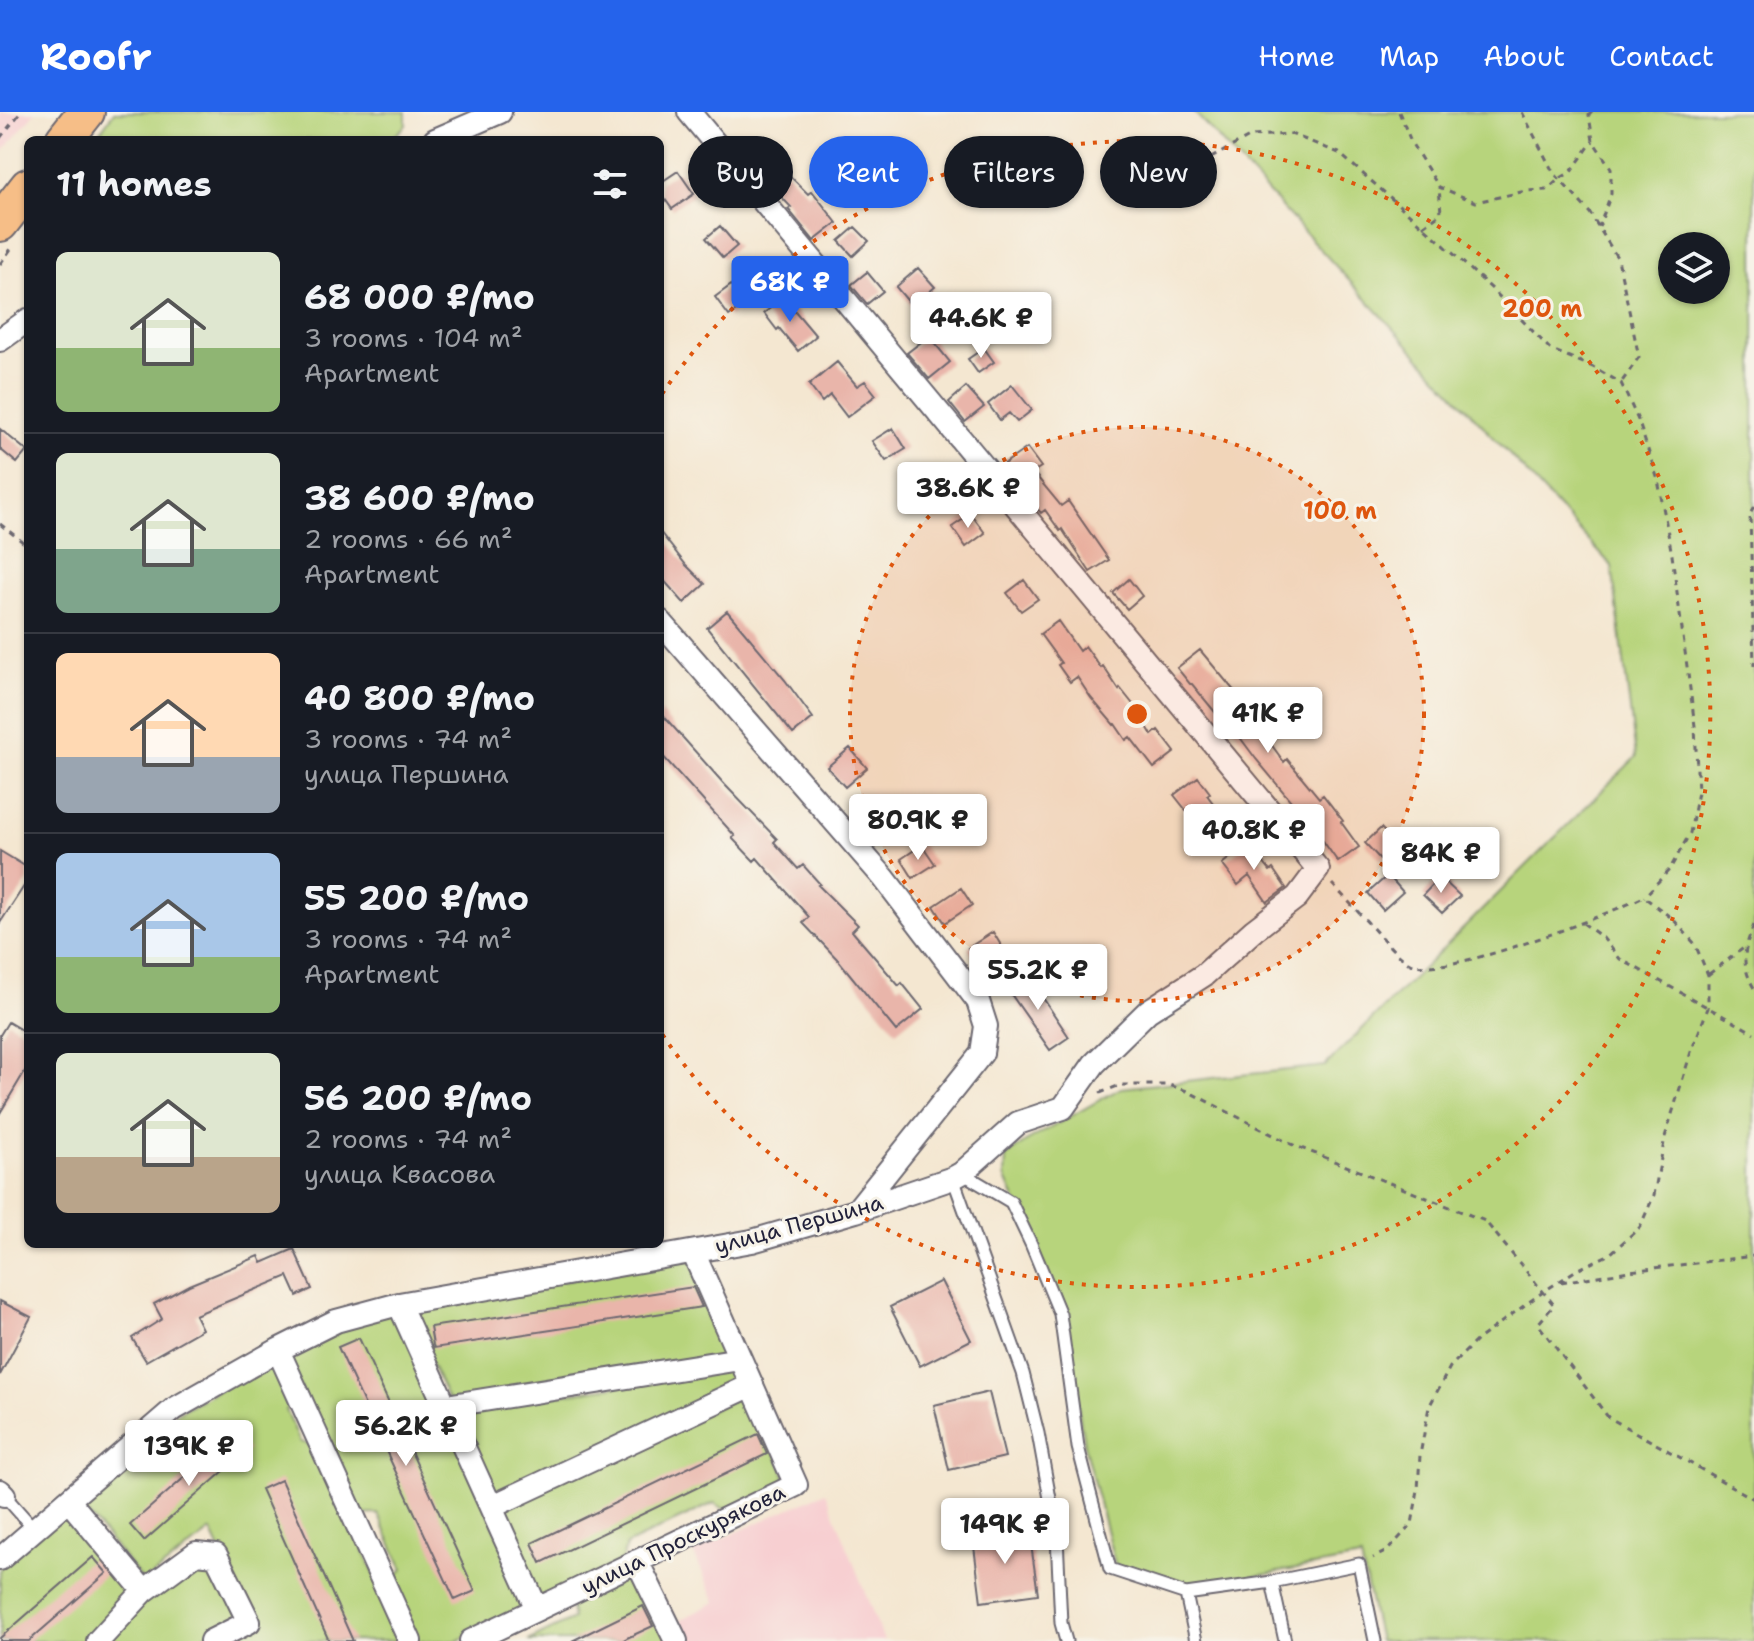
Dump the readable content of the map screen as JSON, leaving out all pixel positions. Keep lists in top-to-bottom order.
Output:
{
  "streets": {
    "street": ["улица Першина", "улица Проскурякова"]
  },
  "crossings": [
    ["улица Першина", "улица Проскурякова"]
  ],
  "page": {
    "header": "Roofr",
    "nav": [
      "Home",
      "Map",
      "About",
      "Contact"
    ],
    "chip": [
      "Buy",
      "Rent",
      "Filters",
      "New"
    ],
    "heading": "11 homes",
    "list": [
      {
        "name": "68 000 ₽/mo",
        "note": "3 rooms · 104 m² · Apartment"
      },
      {
        "name": "38 600 ₽/mo",
        "note": "2 rooms · 66 m² · Apartment"
      },
      {
        "name": "40 800 ₽/mo",
        "note": "3 rooms · 74 m² · улица Першина"
      },
      {
        "name": "55 200 ₽/mo",
        "note": "3 rooms · 74 m² · Apartment"
      },
      {
        "name": "56 200 ₽/mo",
        "note": "2 rooms · 74 m² · улица Квасова"
      }
    ],
    "price": [
      "68K ₽",
      "44.6K ₽",
      "38.6K ₽",
      "41K ₽",
      "80.9K ₽",
      "40.8K ₽",
      "84K ₽",
      "55.2K ₽",
      "56.2K ₽",
      "139K ₽",
      "149K ₽"
    ]
  },
  "rings": ["200 m", "100 m"]
}
